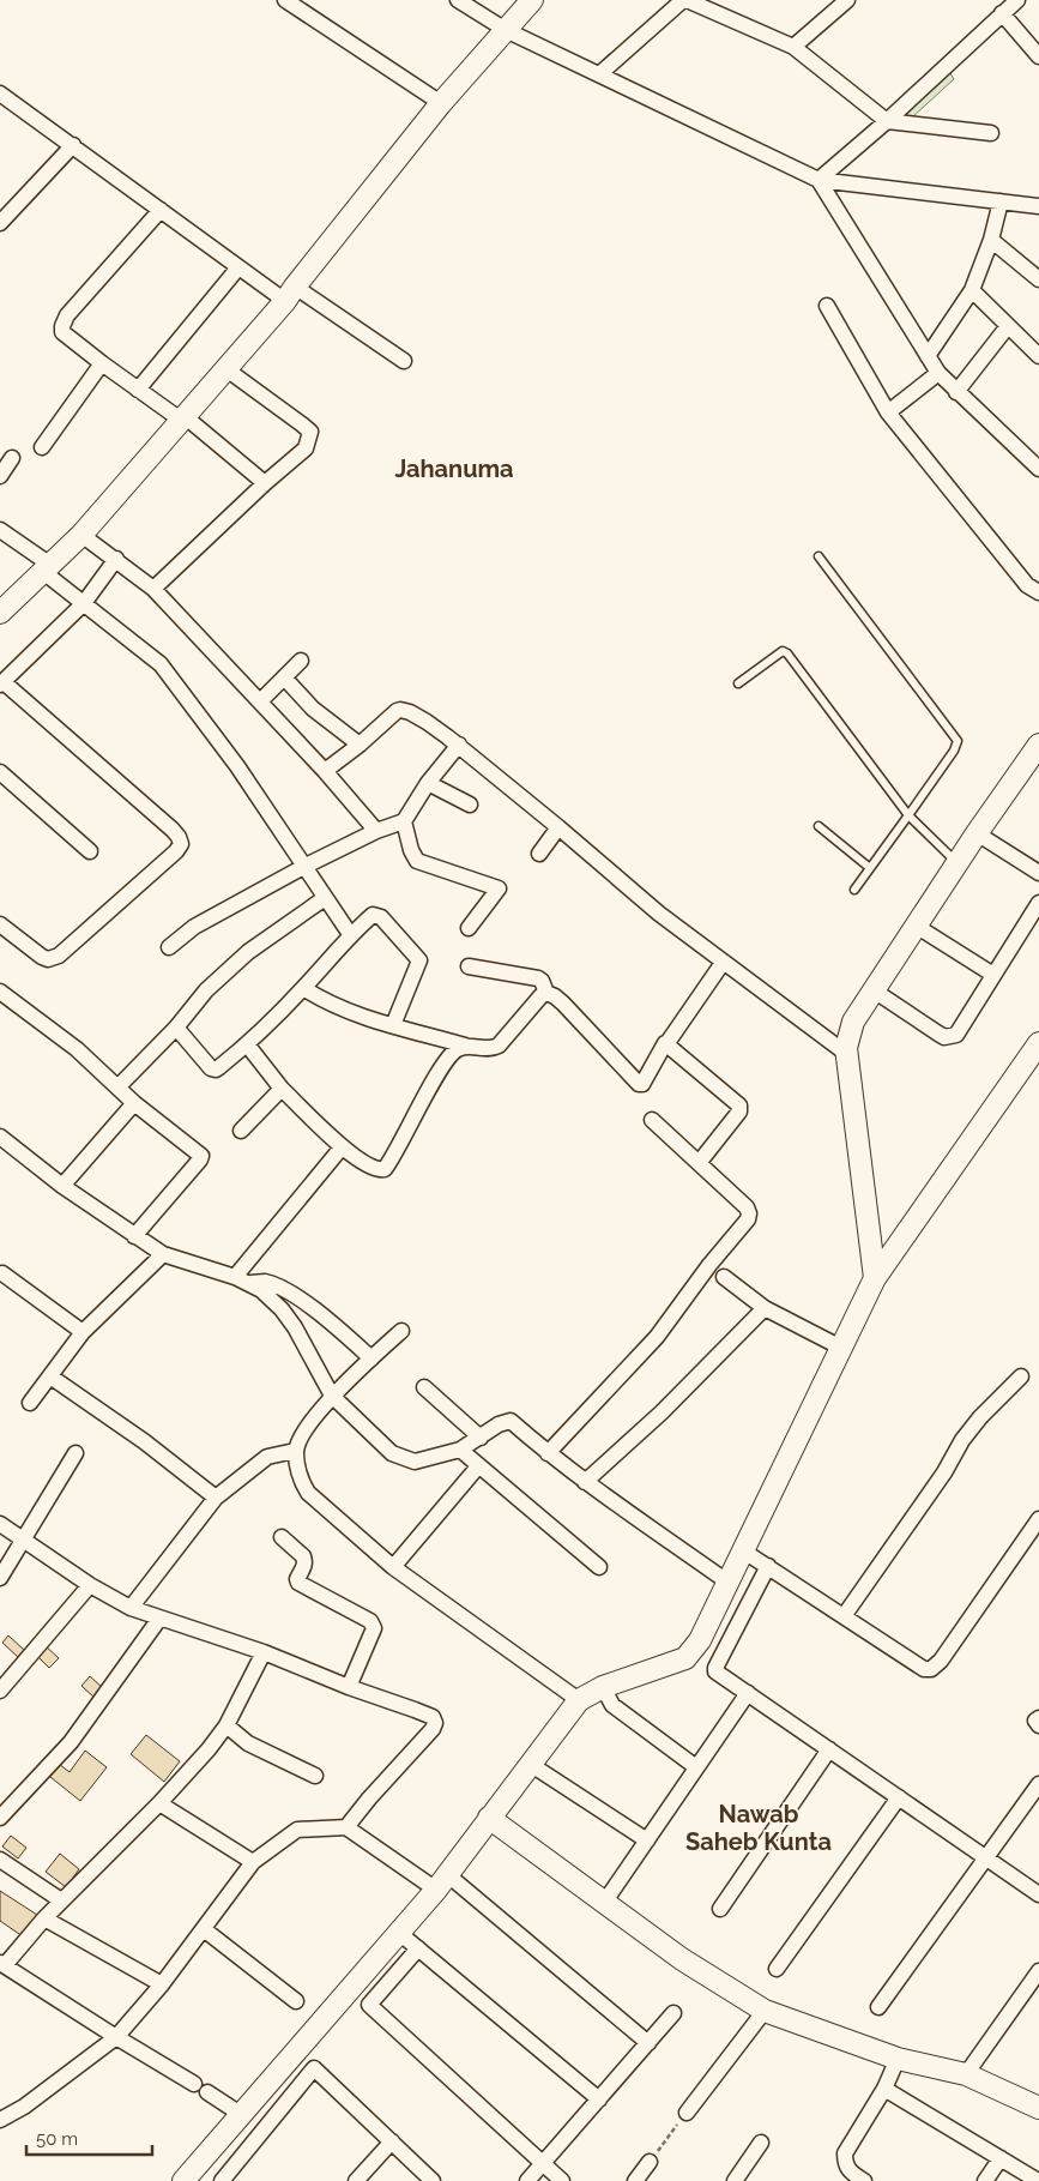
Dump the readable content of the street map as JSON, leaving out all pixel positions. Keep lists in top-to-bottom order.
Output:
{
  "districts": ["Jahanuma", "Nawab Saheb Kunta"],
  "scale_bar": "50 m"
}
